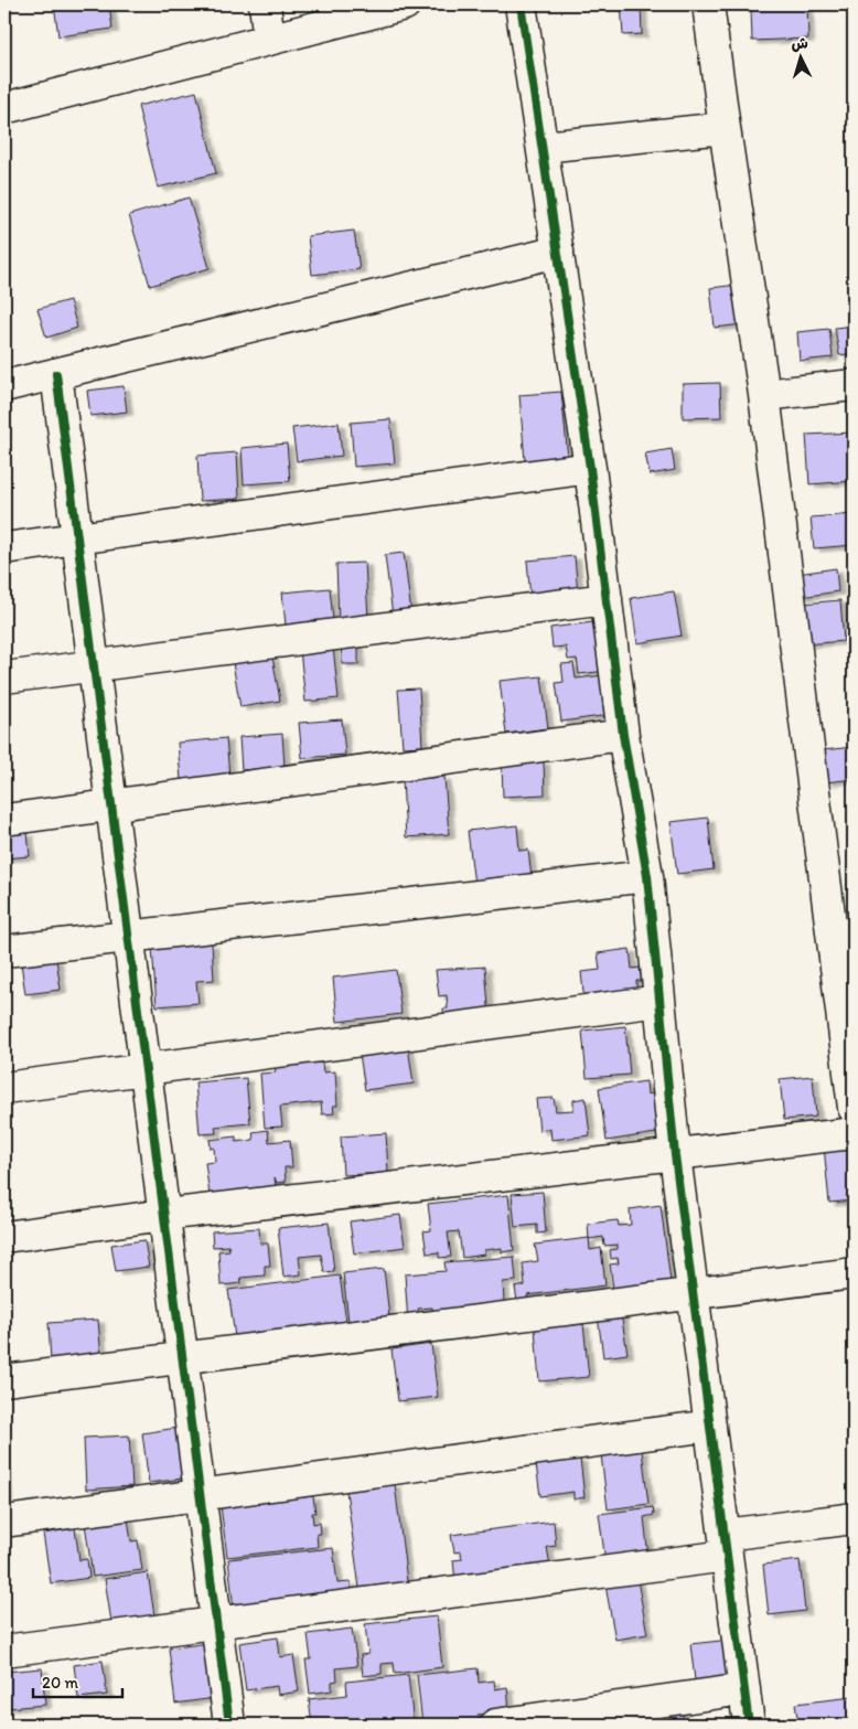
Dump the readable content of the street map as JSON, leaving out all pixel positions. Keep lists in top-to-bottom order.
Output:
{
  "scale_bar": "20 m",
  "north": "top"
}
